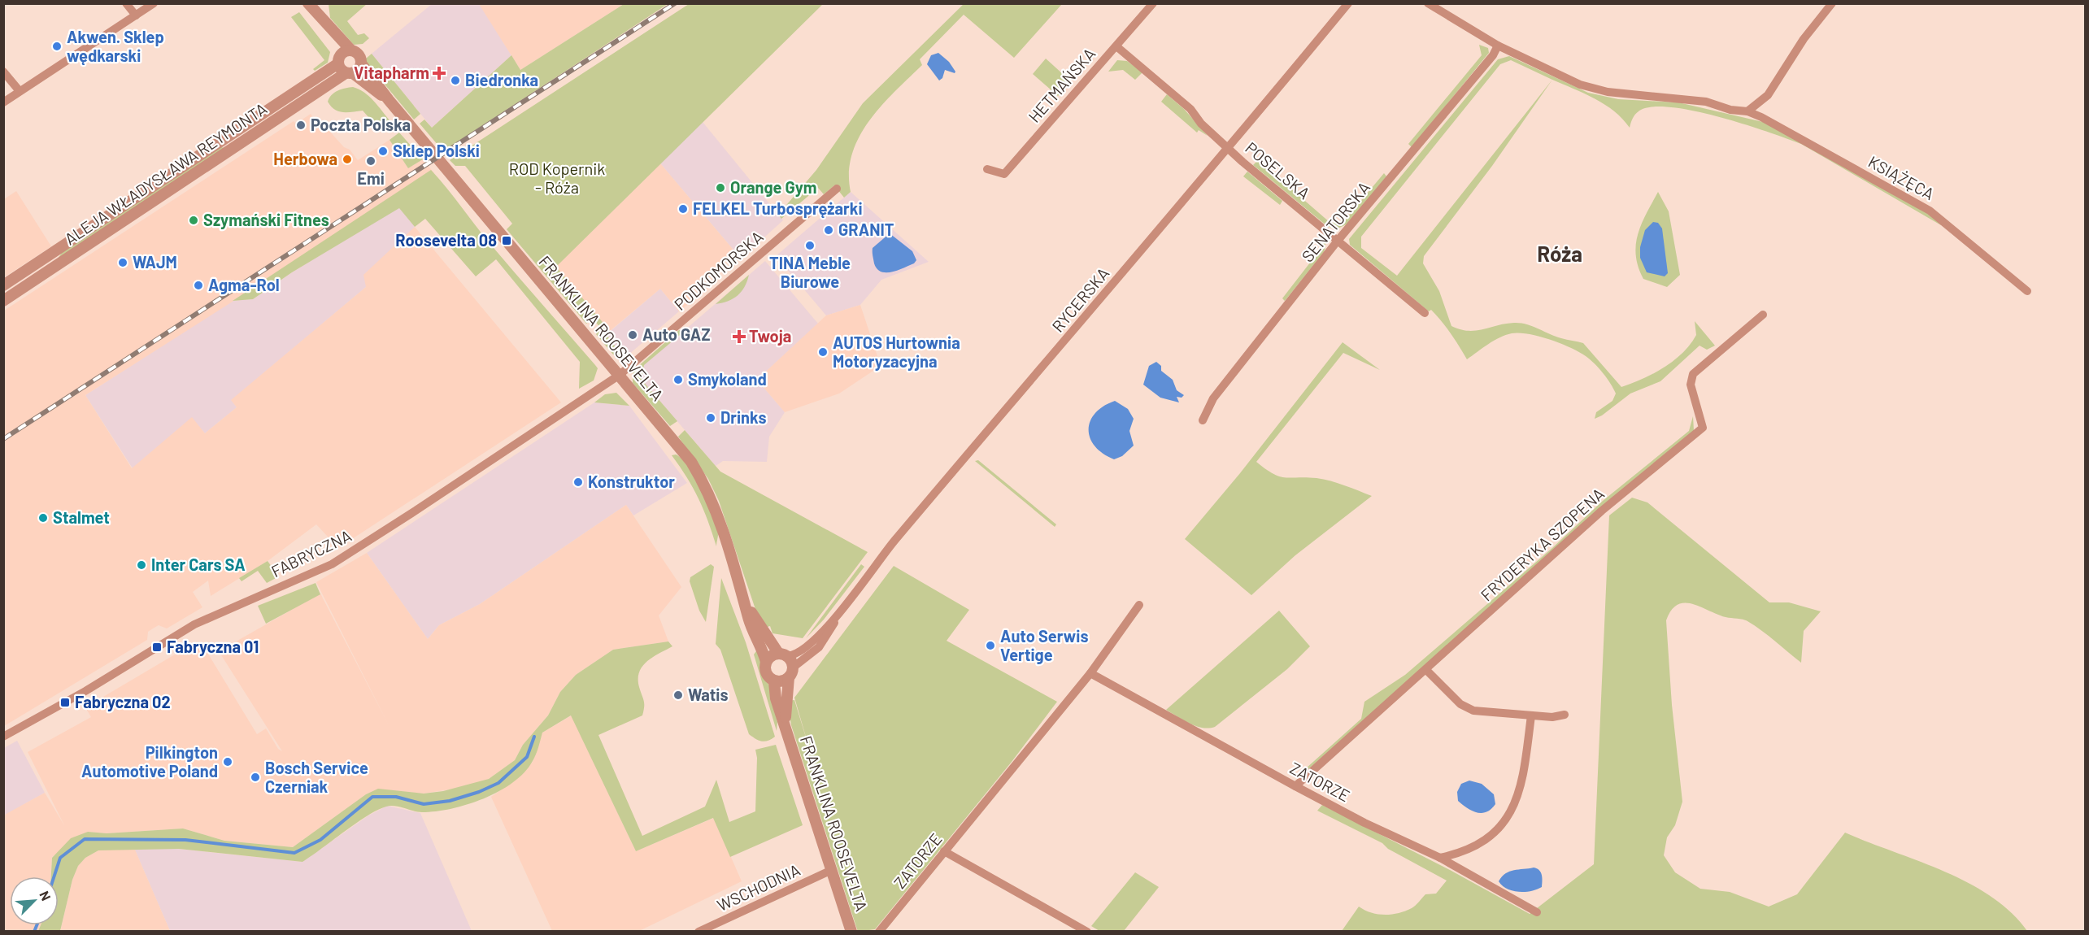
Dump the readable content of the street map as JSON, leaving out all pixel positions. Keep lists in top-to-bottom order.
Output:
{
  "streets": {
    "street": [
      "HETMAŃSKA",
      "POSELSKA",
      "ALEJA WŁADYSŁAWA REYMONTA",
      "KSIĄŻĘCA",
      "SENATORSKA",
      "PODKOMORSKA",
      "RYCERSKA",
      "FRANKLINA ROOSEVELTA",
      "FRYDERYKA SZOPENA",
      "FABRYCZNA",
      "ZATORZE",
      "WSCHODNIA"
    ]
  },
  "crossings": [
    ["HETMAŃSKA", "POSELSKA"],
    ["POSELSKA", "SENATORSKA"],
    ["POSELSKA", "RYCERSKA"],
    ["ALEJA WŁADYSŁAWA REYMONTA", "FRANKLINA ROOSEVELTA"],
    ["KSIĄŻĘCA", "SENATORSKA"],
    ["PODKOMORSKA", "FRANKLINA ROOSEVELTA"],
    ["PODKOMORSKA", "FABRYCZNA"],
    ["RYCERSKA", "FRANKLINA ROOSEVELTA"],
    ["FRANKLINA ROOSEVELTA", "FABRYCZNA"],
    ["FRANKLINA ROOSEVELTA", "WSCHODNIA"],
    ["FRYDERYKA SZOPENA", "ZATORZE"]
  ],
  "districts": ["Róża"],
  "parks": ["ROD Kopernik - Róża"],
  "places": {
    "other": [
      "Akwen. Sklep wędkarski",
      "Biedronka",
      "Poczta Polska",
      "Sklep Polski",
      "Herbowa",
      "Emi",
      "Orange Gym",
      "FELKEL Turbosprężarki",
      "Szymański Fitnes",
      "GRANIT",
      "TINA Meble Biurowe",
      "WAJM",
      "Agma-Rol",
      "Auto GAZ",
      "AUTOS Hurtownia Motoryzacyjna",
      "Smykoland",
      "Drinks",
      "Konstruktor",
      "Stalmet",
      "Inter Cars SA",
      "Auto Serwis Vertige",
      "Watis",
      "Pilkington Automotive Poland",
      "Bosch Service Czerniak"
    ],
    "health": ["Vitapharm", "Twoja"],
    "transit": ["Roosevelta 08", "Fabryczna 01", "Fabryczna 02"]
  },
  "north": "top right"
}
